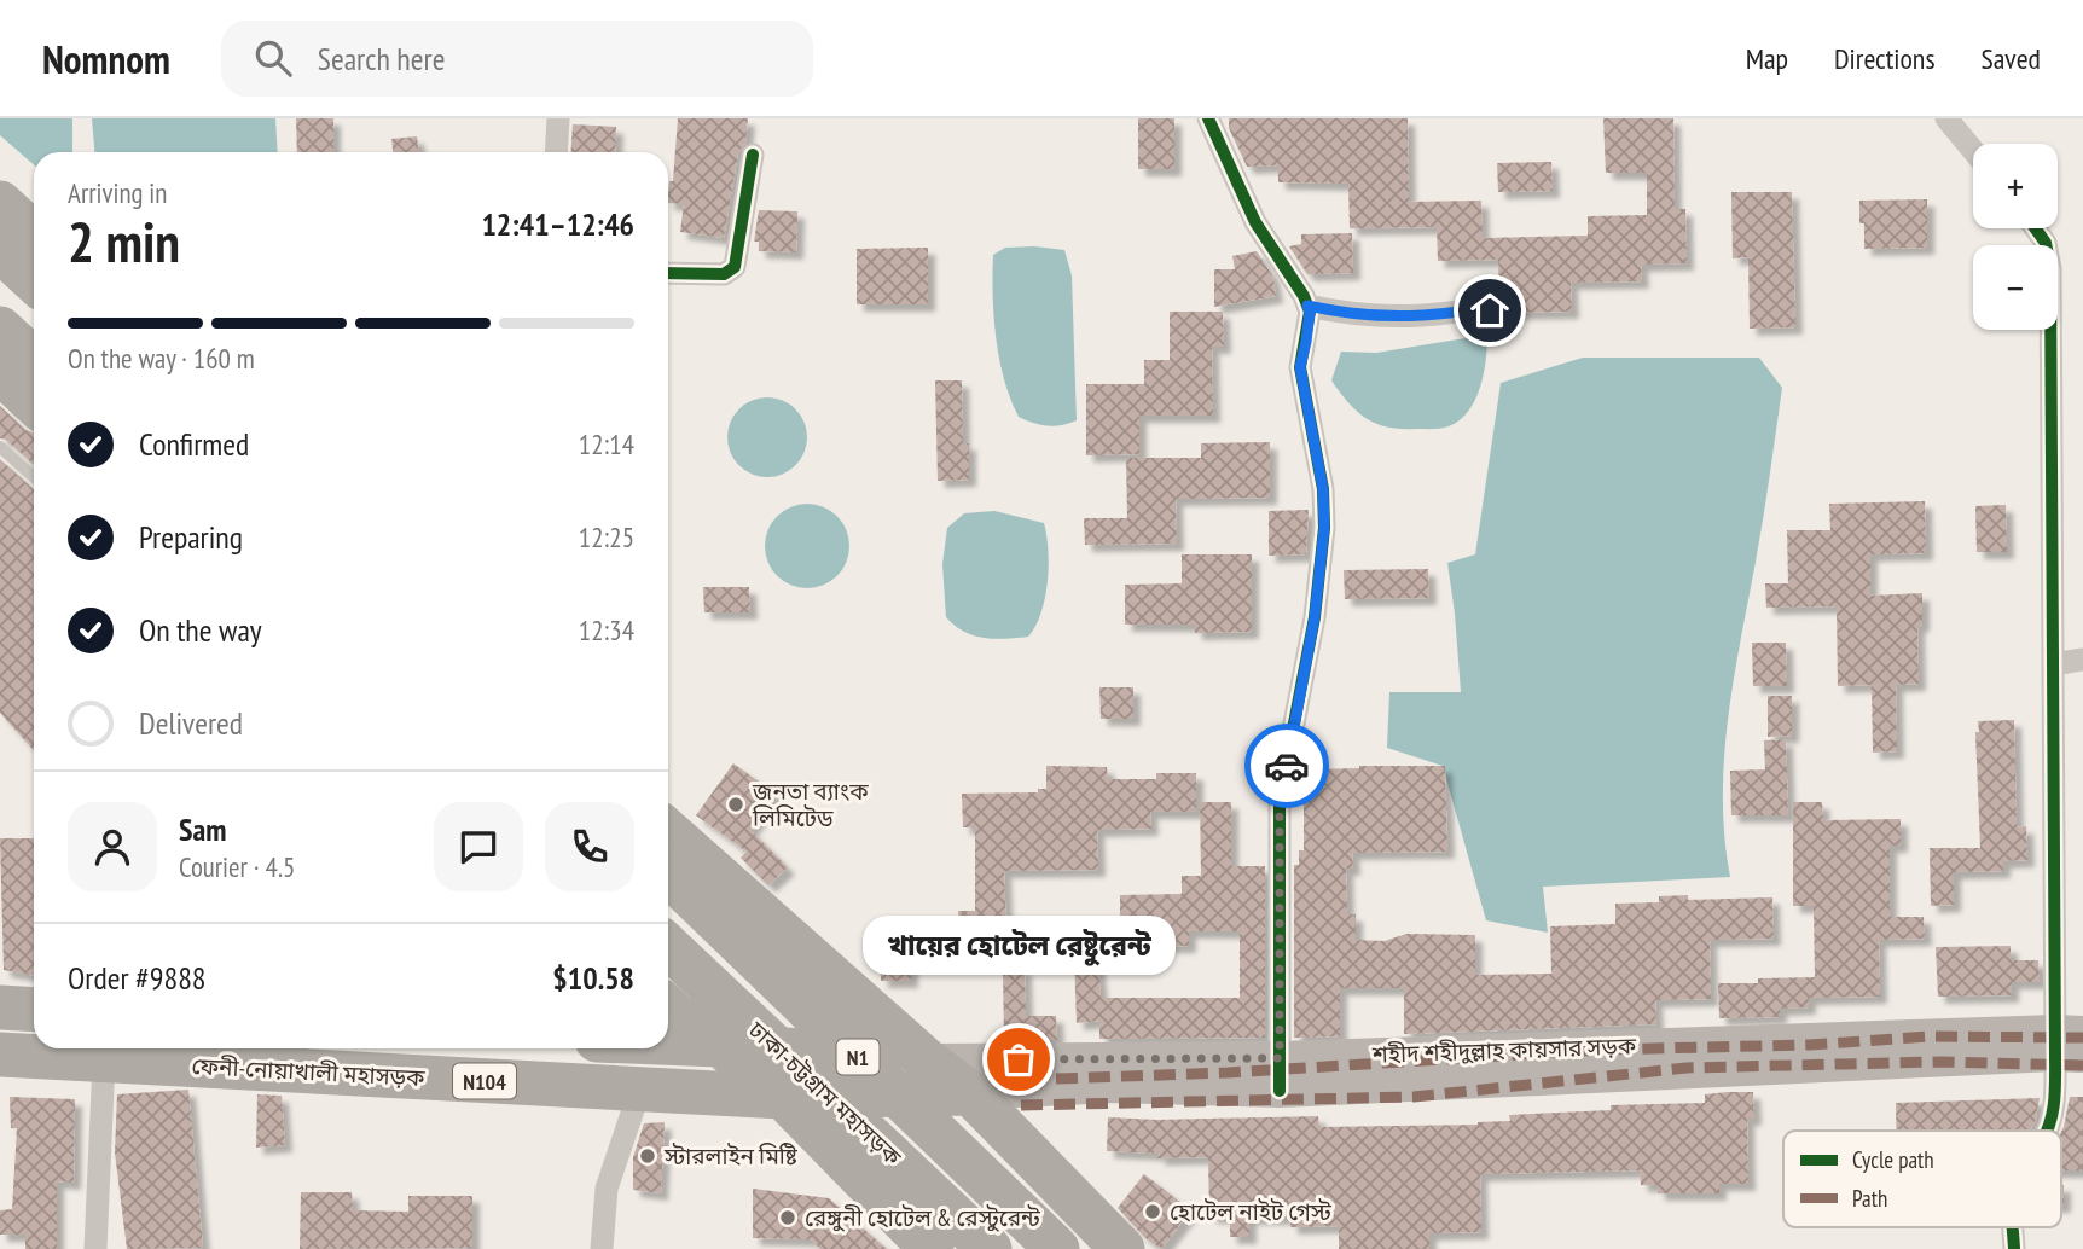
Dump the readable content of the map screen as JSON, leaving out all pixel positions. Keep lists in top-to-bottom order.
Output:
{
  "streets": {
    "highway": [
      "N1",
      "ফেনী-নোয়াখালী মহাসড়ক",
      "N104",
      "ঢাকা-চট্টগ্রাম মহাসড়ক"
    ],
    "main road": ["শহীদ শহীদুল্লাহ কায়সার সড়ক"]
  },
  "crossings": [
    ["শহীদ শহীদুল্লাহ কায়সার সড়ক", "ফেনী-নোয়াখালী মহাসড়ক"],
    ["শহীদ শহীদুল্লাহ কায়সার সড়ক", "N104"]
  ],
  "places": [
    "জনতা ব্যাংক লিমিটেড",
    "খায়ের হোটেল রেষ্টুরেন্ট",
    "স্টারলাইন মিষ্টি",
    "হোটেল নাইট গেস্ট",
    "রেঙ্গুনী হোটেল & রেস্টুরেন্ট"
  ],
  "legend": ["Cycle path", "Path"],
  "page": {
    "header": "Nomnom",
    "search": "Search here",
    "nav": ["Map", "Directions", "Saved"],
    "map_buttons": ["+", "−"],
    "heading": ["2 min", "Arriving in", "12:41–12:46"],
    "panel": [
      "Sam",
      "Courier · 4.5",
      "Order #9888",
      "$10.58"
    ],
    "bar": "On the way · 160 m",
    "list": [
      ["Confirmed", "12:14"],
      ["Preparing", "12:25"],
      ["On the way", "12:34"],
      "Delivered"
    ],
    "bubble": "খায়ের হোটেল রেষ্টুরেন্ট"
  }
}
